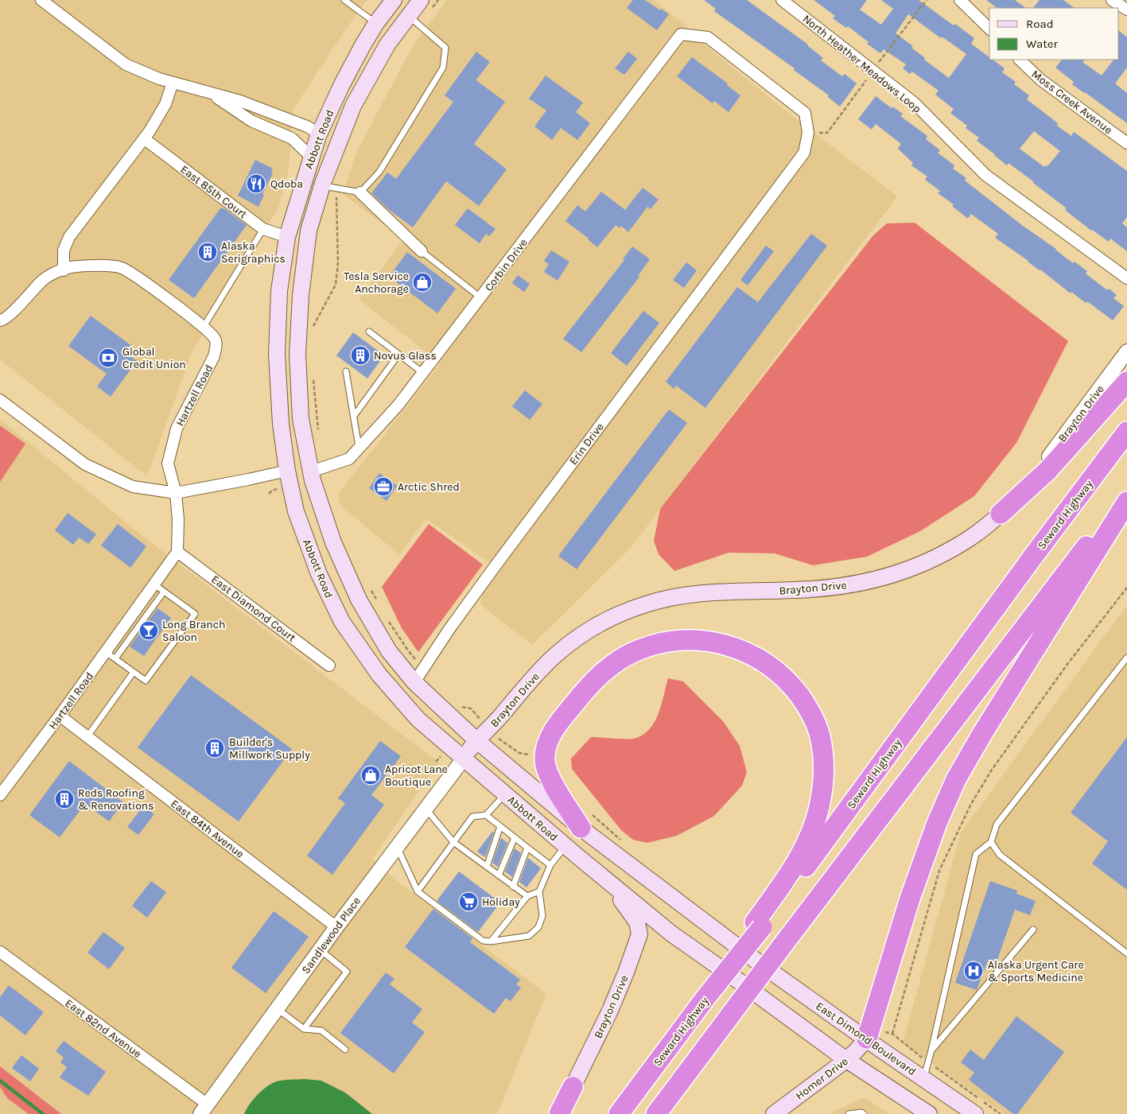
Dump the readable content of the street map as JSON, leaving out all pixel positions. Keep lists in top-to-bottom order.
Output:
{
  "streets": {
    "highway": ["Seward Highway"],
    "main road": [
      "Abbott Road",
      "Brayton Drive",
      "East Dimond Boulevard",
      "Homer Drive"
    ],
    "street": [
      "North Heather Meadows Loop",
      "Moss Creek Avenue",
      "East 85th Court",
      "Corbin Drive",
      "Hartzell Road",
      "Erin Drive",
      "East Diamond Court",
      "East 84th Avenue",
      "Sandlewood Place",
      "East 82nd Avenue"
    ]
  },
  "crossings": [
    ["Abbott Road", "East 85th Court"],
    ["Abbott Road", "Corbin Drive"],
    ["Abbott Road", "Brayton Drive"],
    ["Abbott Road", "Erin Drive"],
    ["Abbott Road", "Sandlewood Place"],
    ["Abbott Road", "East Dimond Boulevard"],
    ["Abbott Road", "Homer Drive"],
    ["Corbin Drive", "Erin Drive"],
    ["Hartzell Road", "East Diamond Court"],
    ["Hartzell Road", "East 84th Avenue"],
    ["Brayton Drive", "Sandlewood Place"],
    ["East 84th Avenue", "Sandlewood Place"],
    ["Sandlewood Place", "East 82nd Avenue"],
    ["East Dimond Boulevard", "Homer Drive"]
  ],
  "places": {
    "restaurant": ["Qdoba"],
    "building": [
      "Alaska Serigraphics",
      "Novus Glass",
      "Builder's Millwork Supply",
      "Reds Roofing & Renovations"
    ],
    "shop": ["Tesla Service Anchorage", "Apricot Lane Boutique"],
    "bank": ["Global Credit Union"],
    "office": ["Arctic Shred"],
    "bar": ["Long Branch Saloon"],
    "supermarket": ["Holiday"],
    "hospital": ["Alaska Urgent Care & Sports Medicine"]
  },
  "legend": ["Road", "Water"]
}
